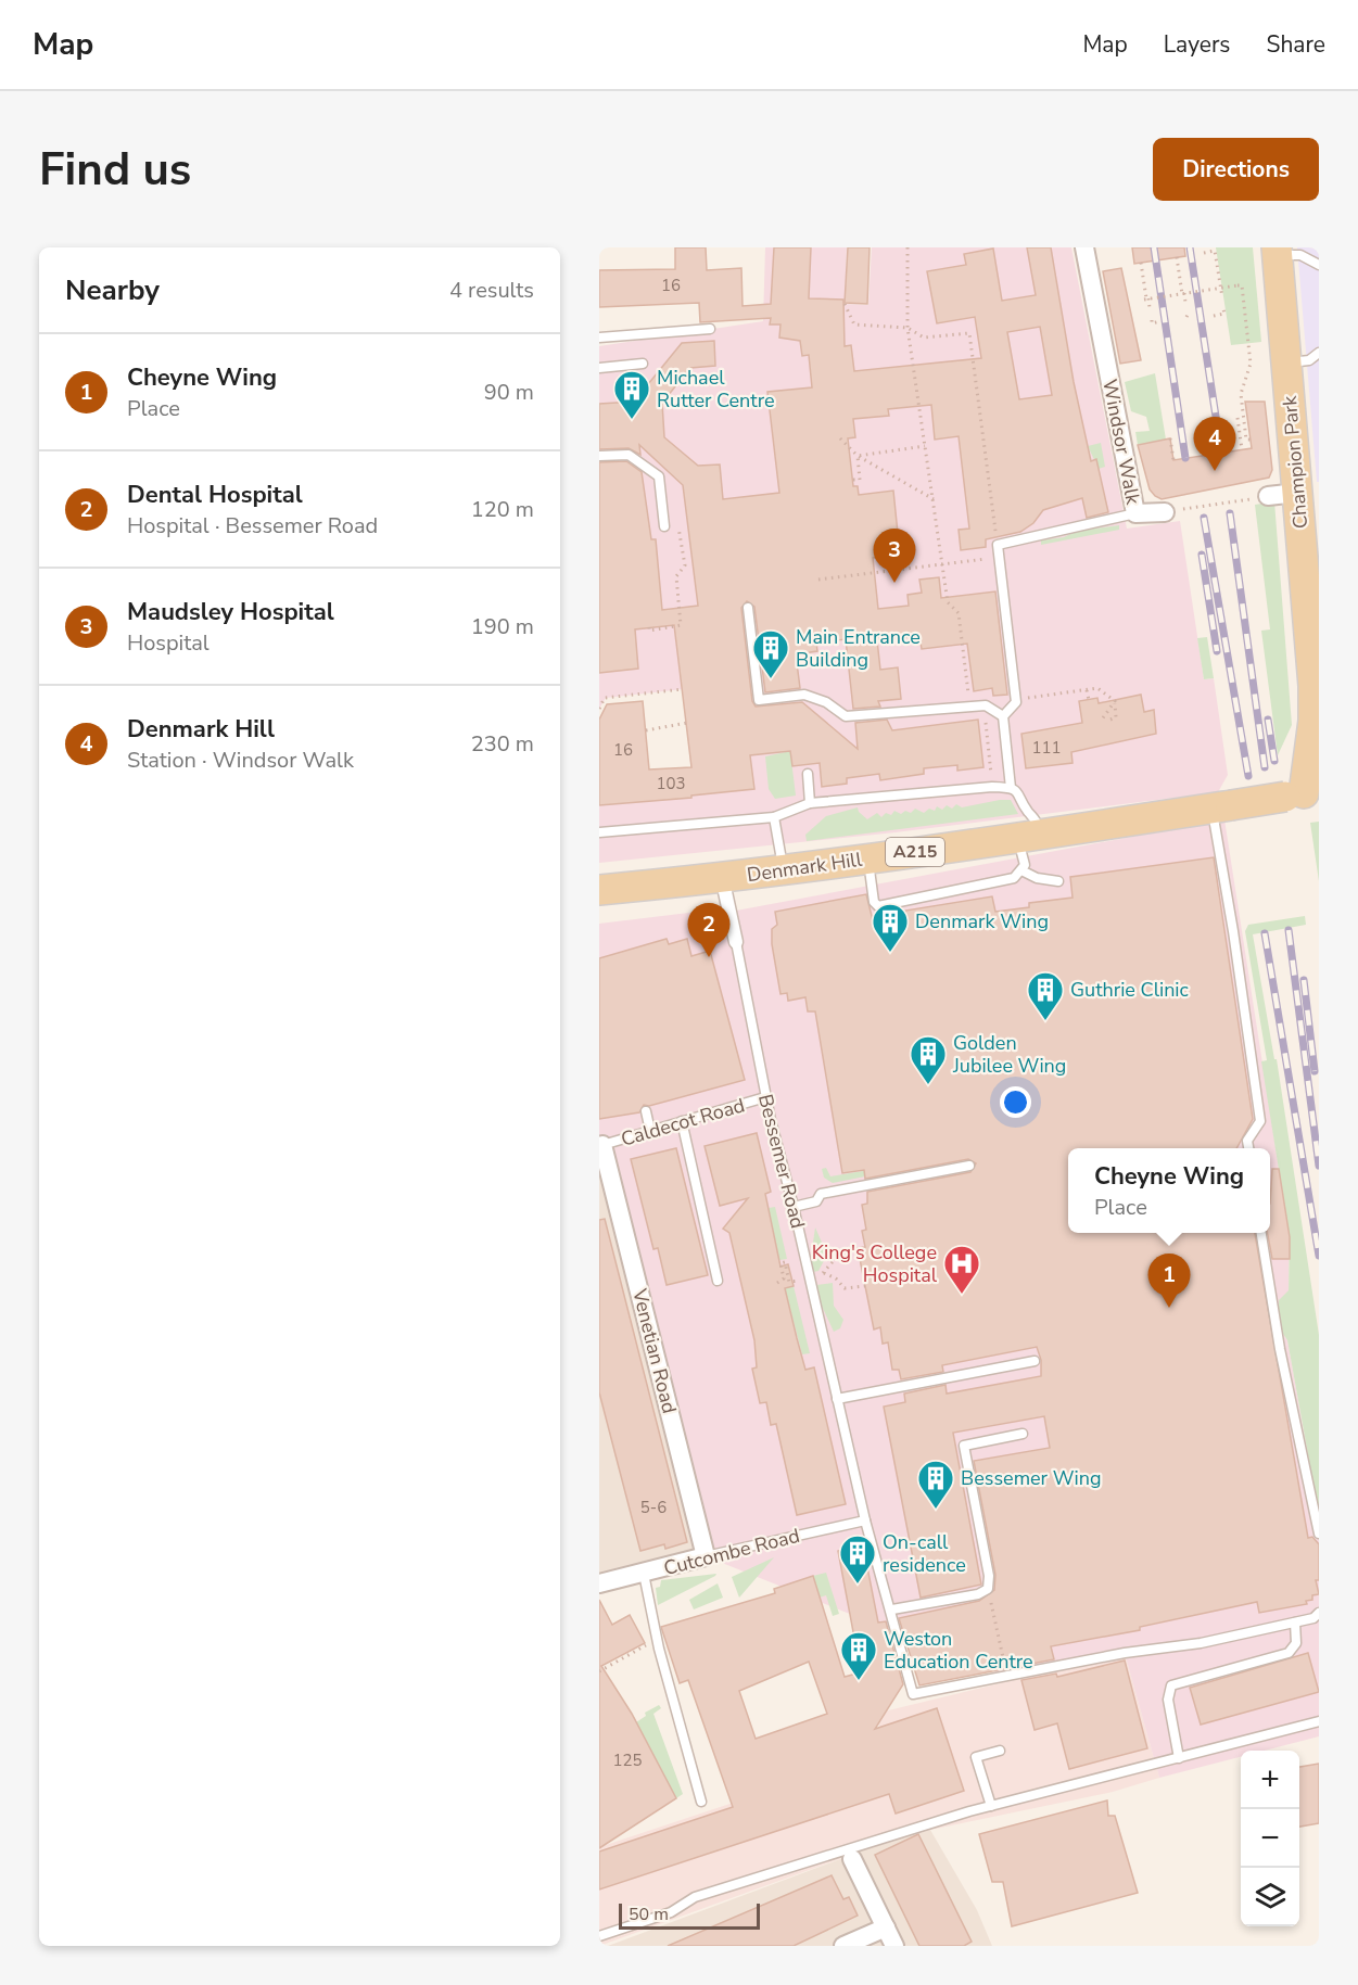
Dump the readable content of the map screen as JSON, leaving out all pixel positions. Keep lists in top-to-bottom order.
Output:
{
  "streets": {
    "main road": ["Champion Park", "A215", "Denmark Hill"],
    "street": [
      "Windsor Walk",
      "Bessemer Road",
      "Venetian Road",
      "Cutcombe Road"
    ],
    "lane": ["Caldecot Road"]
  },
  "crossings": [
    ["Champion Park", "Denmark Hill"],
    ["Denmark Hill", "Bessemer Road"],
    ["Caldecot Road", "Bessemer Road"],
    ["Caldecot Road", "Venetian Road"],
    ["Bessemer Road", "Cutcombe Road"],
    ["Venetian Road", "Cutcombe Road"]
  ],
  "places": {
    "building": [
      "Michael Rutter Centre",
      "Main Entrance Building",
      "Denmark Wing",
      "Guthrie Clinic",
      "Golden Jubilee Wing",
      "Bessemer Wing",
      "On-call residence",
      "Weston Education Centre"
    ],
    "hospital": ["King's College Hospital"]
  },
  "house_numbers": [
    "16",
    "111",
    "16",
    "103",
    "5-6",
    "125"
  ],
  "scale_bar": "50 m",
  "page": {
    "header": "Map",
    "nav": ["Map", "Layers", "Share"],
    "buttons": "Directions",
    "title": "Find us",
    "heading": ["Nearby", "4 results"],
    "list": [
      {
        "mark": "1",
        "name": "Cheyne Wing",
        "note": "Place",
        "value": "90 m"
      },
      {
        "mark": "2",
        "name": "Dental Hospital",
        "note": "Hospital · Bessemer Road",
        "value": "120 m"
      },
      {
        "mark": "3",
        "name": "Maudsley Hospital",
        "note": "Hospital",
        "value": "190 m"
      },
      {
        "mark": "4",
        "name": "Denmark Hill",
        "note": "Station · Windsor Walk",
        "value": "230 m"
      }
    ],
    "pins": [
      "4",
      "3",
      "2",
      "1"
    ],
    "popup": ["Cheyne Wing", "Place"],
    "map_buttons": ["+", "−"],
    "scale": "50 m"
  }
}
